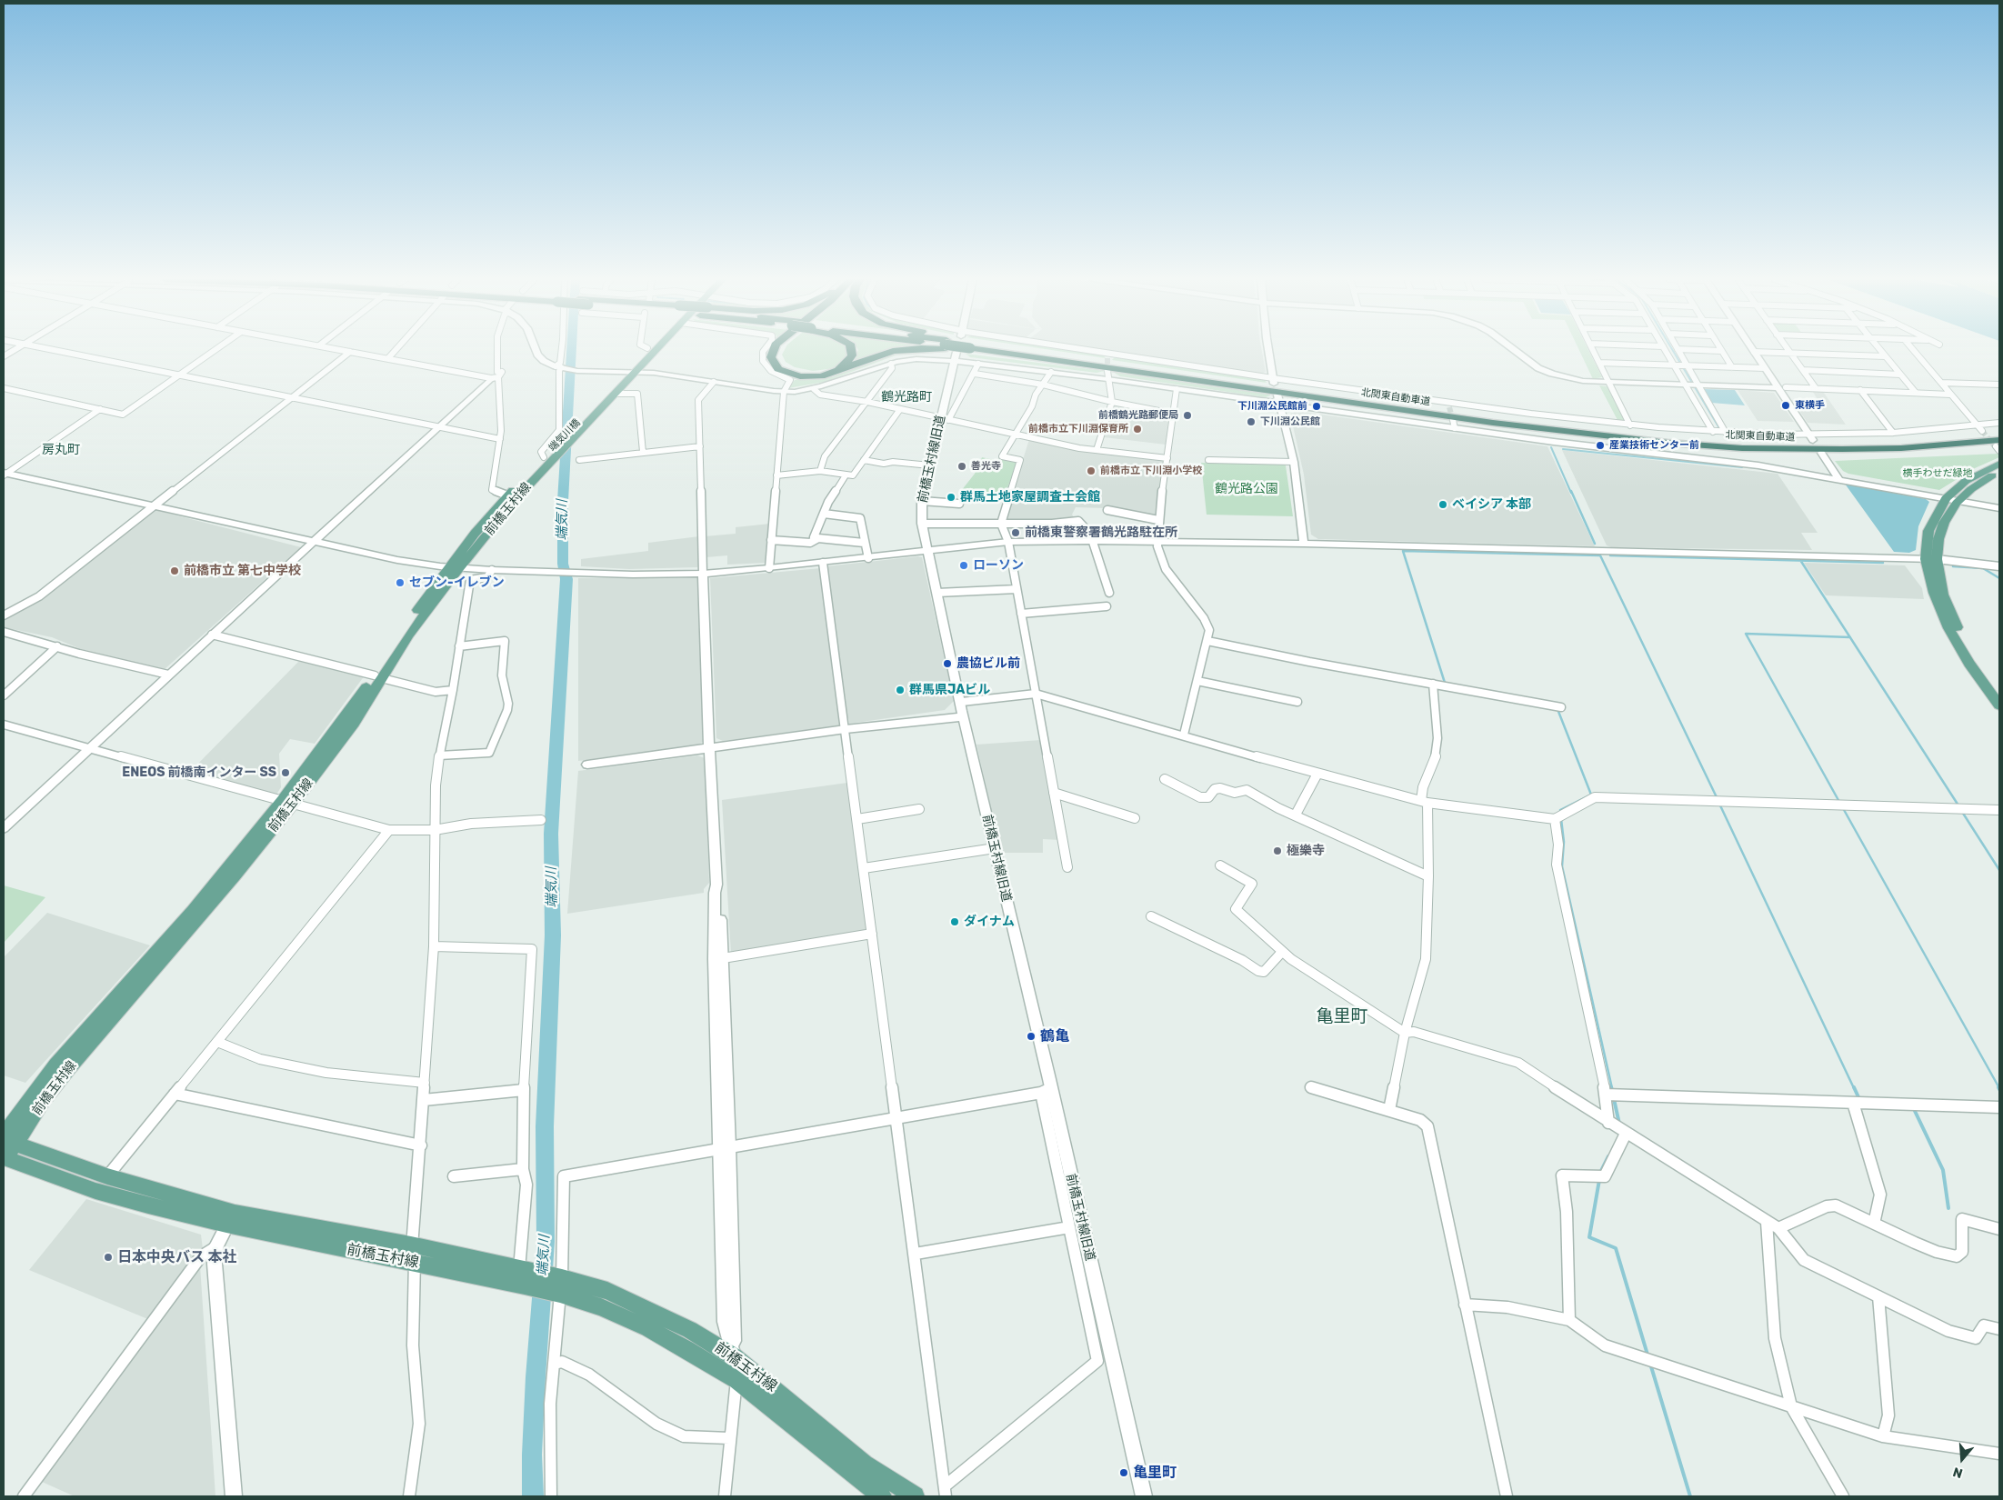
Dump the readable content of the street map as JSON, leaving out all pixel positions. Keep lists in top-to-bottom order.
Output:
{
  "streets": {
    "highway": ["北関東自動車道"],
    "main road": ["端気川橋", "前橋玉村線"],
    "street": ["前橋玉村線旧道"]
  },
  "crossings": [
    ["端気川橋", "前橋玉村線"]
  ],
  "districts": ["鶴光路町", "房丸町", "亀里町"],
  "water": ["端気川"],
  "parks": ["横手わせだ緑地", "鶴光路公園"],
  "places": [
    "東横手",
    "下川淵公民館前",
    "前橋鶴光路郵便局",
    "下川淵公民館",
    "前橋市立下川淵保育所",
    "産業技術センター前",
    "善光寺",
    "前橋市立 下川淵小学校",
    "群馬土地家屋調査士会館",
    "ベイシア 本部",
    "前橋東警察署鶴光路駐在所",
    "ローソン",
    "前橋市立 第七中学校",
    "セブン-イレブン",
    "農協ビル前",
    "群馬県JAビル",
    "ENEOS 前橋南インター SS",
    "極樂寺",
    "ダイナム",
    "鶴亀",
    "日本中央バス 本社",
    "亀里町"
  ],
  "north": "bottom"
}
